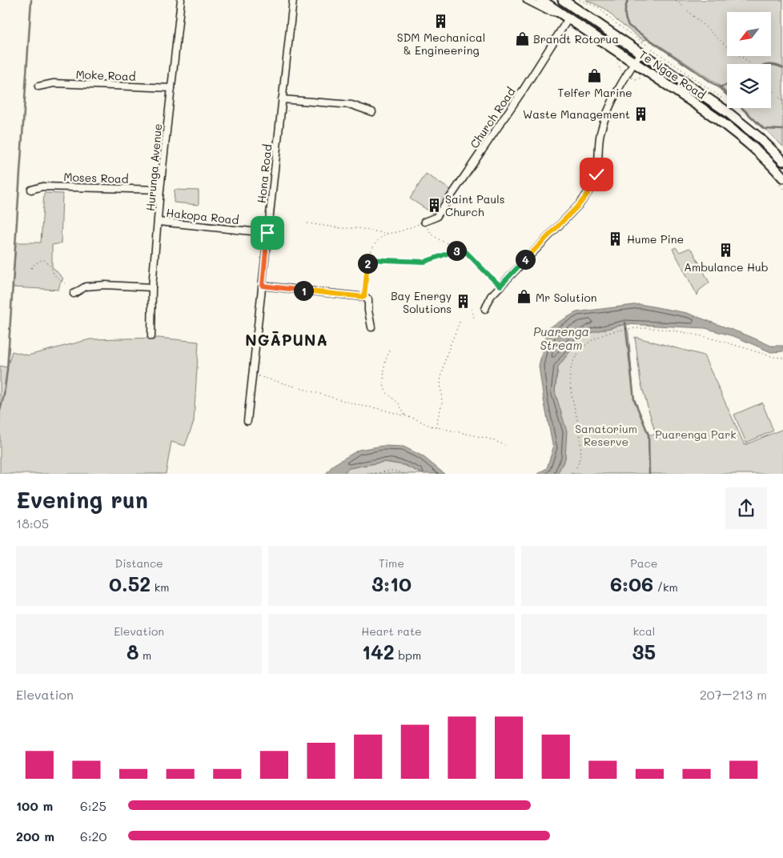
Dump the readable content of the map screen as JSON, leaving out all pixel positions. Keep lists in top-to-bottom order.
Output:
{
  "streets": {
    "highway": ["Te Ngae Road"],
    "street": [
      "Moke Road",
      "Church Road",
      "Hurunga Avenue",
      "Hona Road",
      "Moses Road",
      "Hakopa Road"
    ]
  },
  "crossings": [
    ["Te Ngae Road", "Church Road"],
    ["Moke Road", "Hurunga Avenue"],
    ["Hurunga Avenue", "Moses Road"],
    ["Hurunga Avenue", "Hakopa Road"],
    ["Hona Road", "Hakopa Road"]
  ],
  "districts": ["NGĀPUNA"],
  "water": ["Puarenga Stream"],
  "parks": ["Sanatorium Reserve", "Puarenga Park"],
  "places": {
    "building": [
      "SDM Mechanical & Engineering",
      "Waste Management",
      "Saint Pauls Church",
      "Hume Pine",
      "Ambulance Hub",
      "Bay Energy Solutions"
    ],
    "shop": ["Brandt Rotorua", "Telfer Marine", "Mr Solution"]
  },
  "north": "bottom left",
  "page": {
    "pins": [
      "3",
      "4",
      "2",
      "1"
    ],
    "heading": ["Evening run", "18:05"],
    "stats": [
      ["Distance", "0.52 km"],
      ["Time", "3:10"],
      ["Pace", "6:06 /km"],
      ["Elevation", "8 m"],
      ["Heart rate", "142 bpm"],
      ["kcal", "35"]
    ],
    "chart": ["Elevation", "207–213 m"],
    "list": [
      {
        "name": "100 m",
        "note": "6:25"
      },
      {
        "name": "200 m",
        "note": "6:20"
      }
    ]
  }
}
